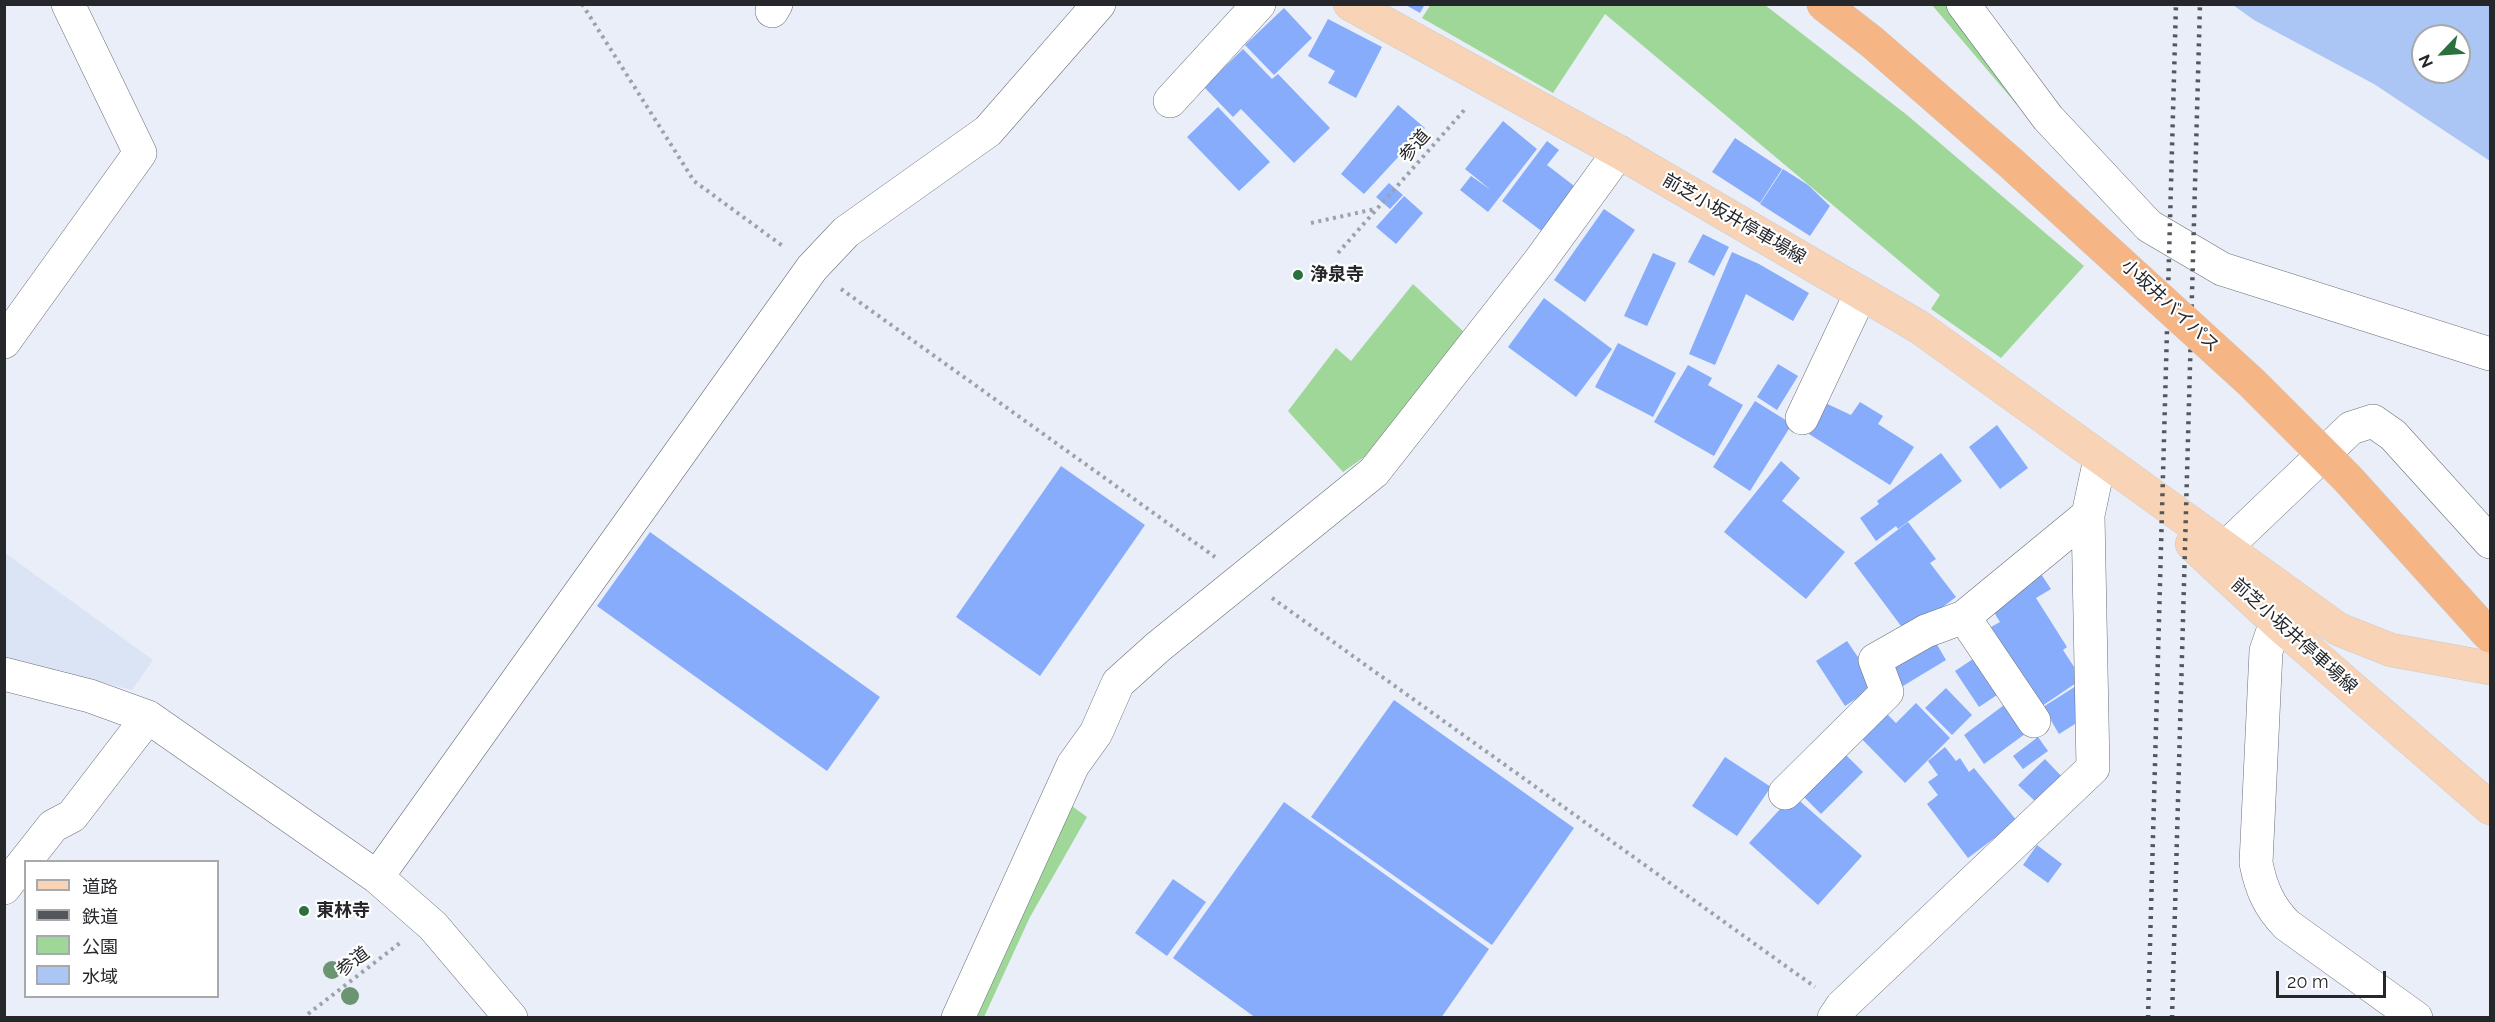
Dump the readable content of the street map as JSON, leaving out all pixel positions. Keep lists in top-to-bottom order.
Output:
{
  "streets": {
    "highway": ["小坂井バイパス"],
    "main road": ["前芝小坂井停車場線"],
    "path": ["参道"]
  },
  "places": ["浄泉寺", "東林寺"],
  "legend": [
    "道路",
    "鉄道",
    "公園",
    "水域"
  ],
  "scale_bar": "20 m",
  "north": "bottom left"
}
